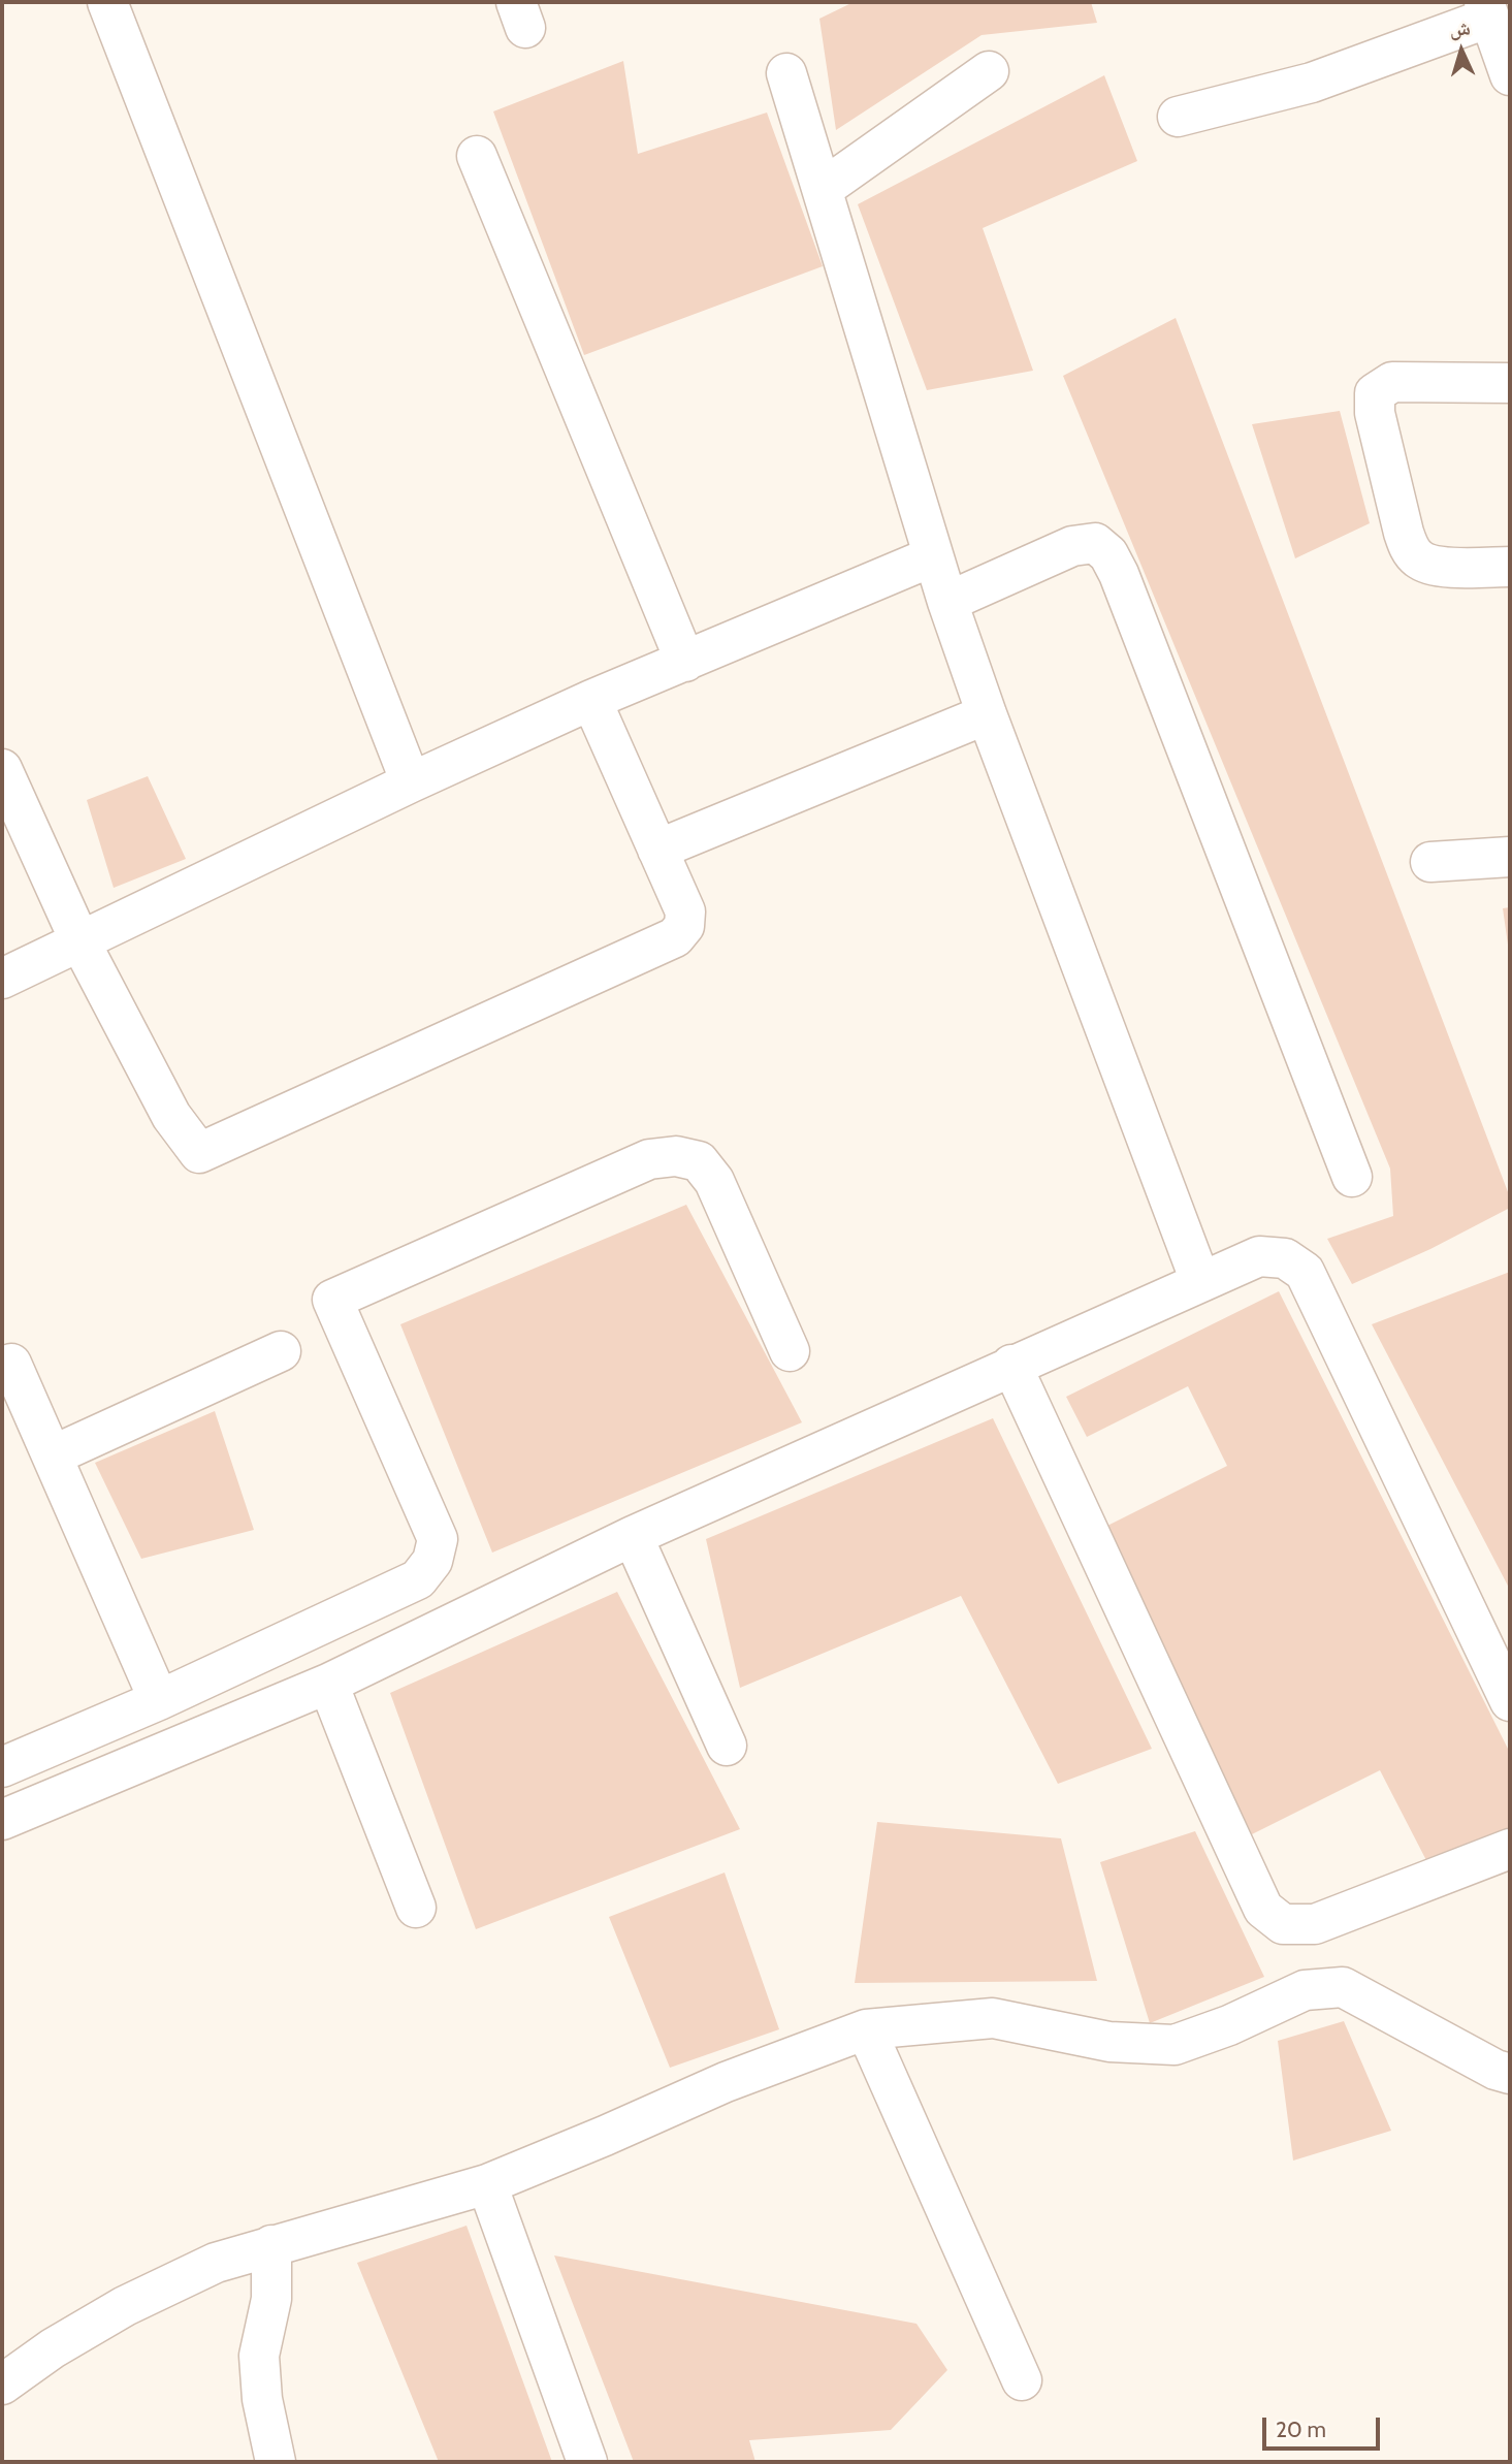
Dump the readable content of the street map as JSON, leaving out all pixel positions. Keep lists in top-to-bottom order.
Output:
{
  "scale_bar": "20 m",
  "north": "top"
}
